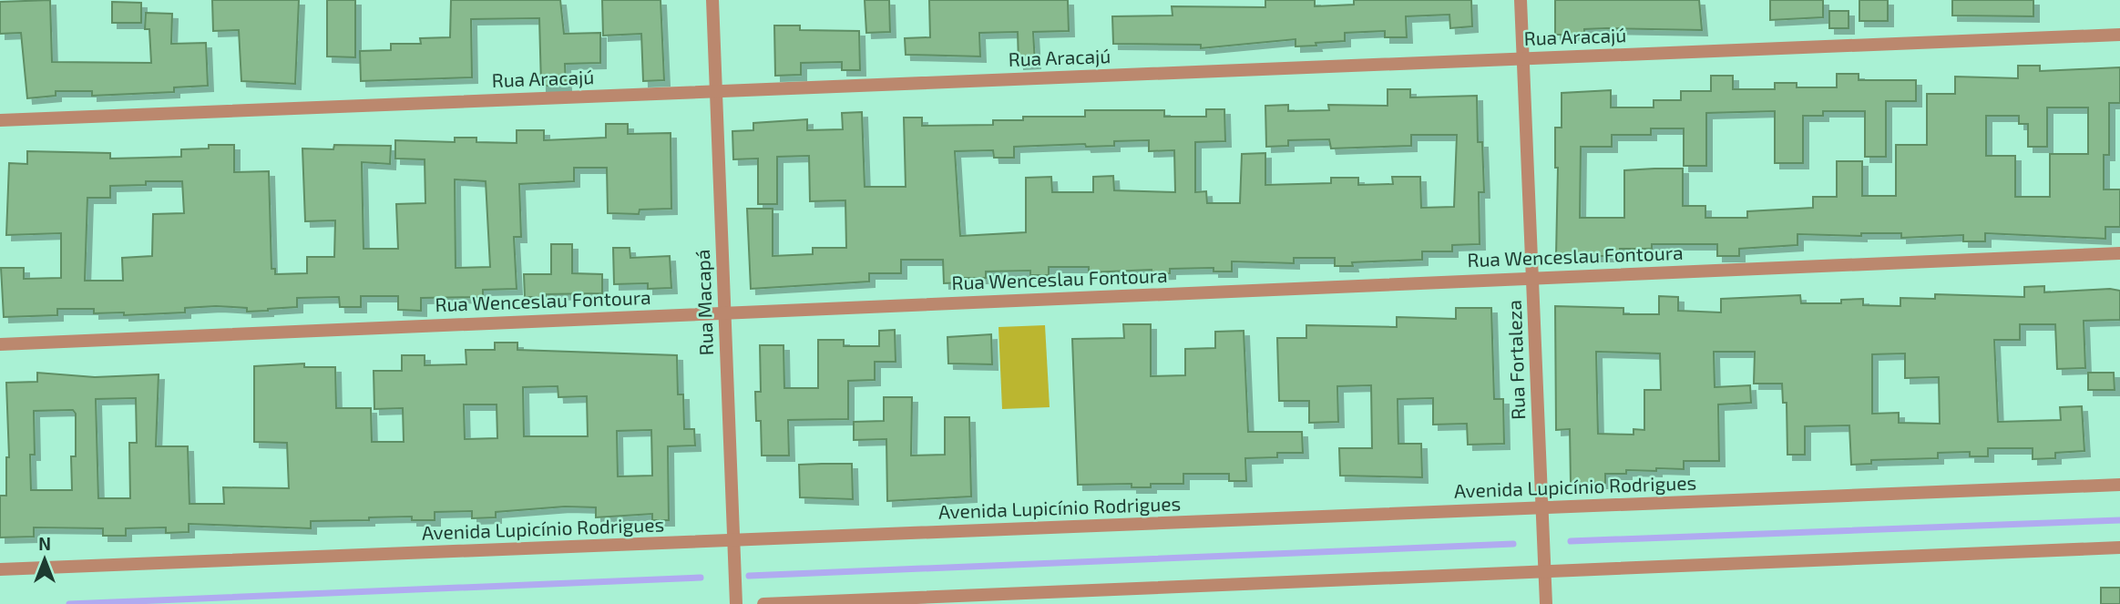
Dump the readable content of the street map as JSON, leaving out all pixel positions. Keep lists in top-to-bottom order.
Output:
{
  "streets": {
    "street": [
      "Rua Aracajú",
      "Rua Wenceslau Fontoura",
      "Rua Macapá",
      "Rua Fortaleza",
      "Avenida Lupicínio Rodrigues"
    ]
  },
  "crossings": [
    ["Rua Aracajú", "Rua Macapá"],
    ["Rua Aracajú", "Rua Fortaleza"],
    ["Rua Wenceslau Fontoura", "Rua Macapá"],
    ["Rua Wenceslau Fontoura", "Rua Fortaleza"],
    ["Rua Macapá", "Avenida Lupicínio Rodrigues"],
    ["Rua Fortaleza", "Avenida Lupicínio Rodrigues"]
  ],
  "north": "top"
}
